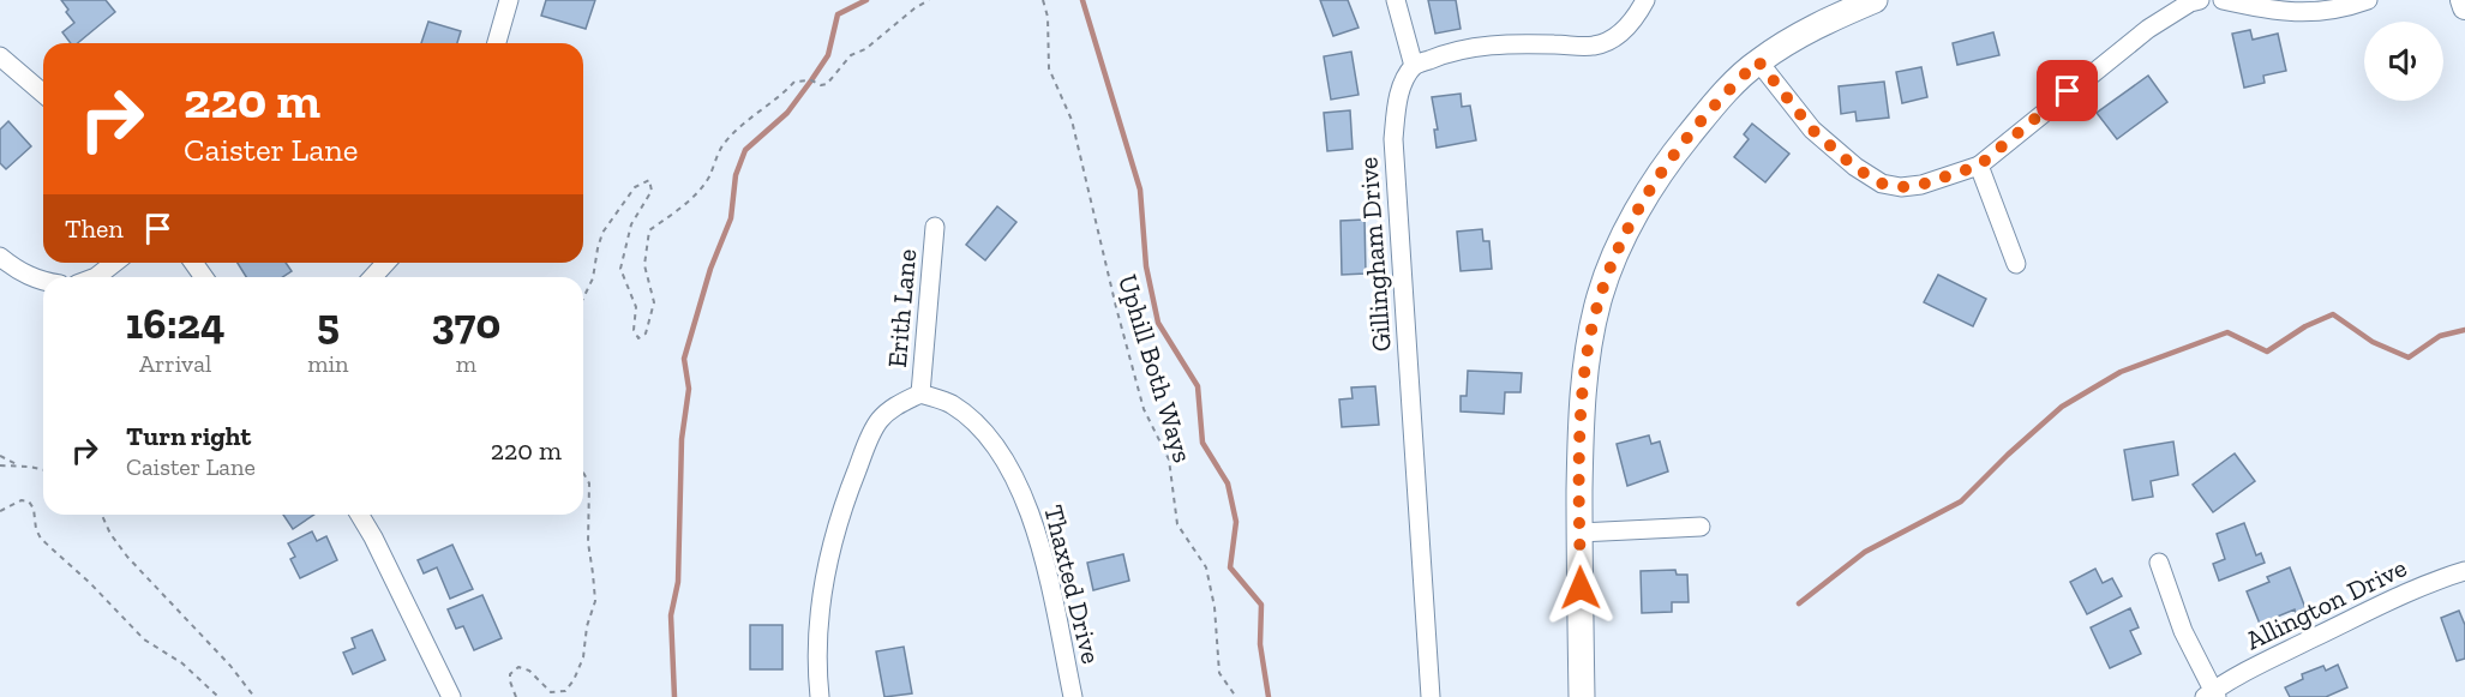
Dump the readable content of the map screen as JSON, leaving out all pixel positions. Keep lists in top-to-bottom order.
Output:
{
  "streets": {
    "street": [
      "Gillingham Drive",
      "Erith Lane",
      "Thaxted Drive",
      "Allington Drive"
    ],
    "path": ["Uphill Both Ways"]
  },
  "crossings": [
    ["Erith Lane", "Thaxted Drive"]
  ],
  "page": {
    "turn": ["220 m", "Caister Lane"],
    "then": "Then",
    "eta": [
      "16:24",
      "Arrival",
      "5",
      "min",
      "370",
      "m"
    ],
    "list": [
      {
        "name": "Turn right",
        "note": "Caister Lane",
        "value": "220 m"
      }
    ]
  }
}
